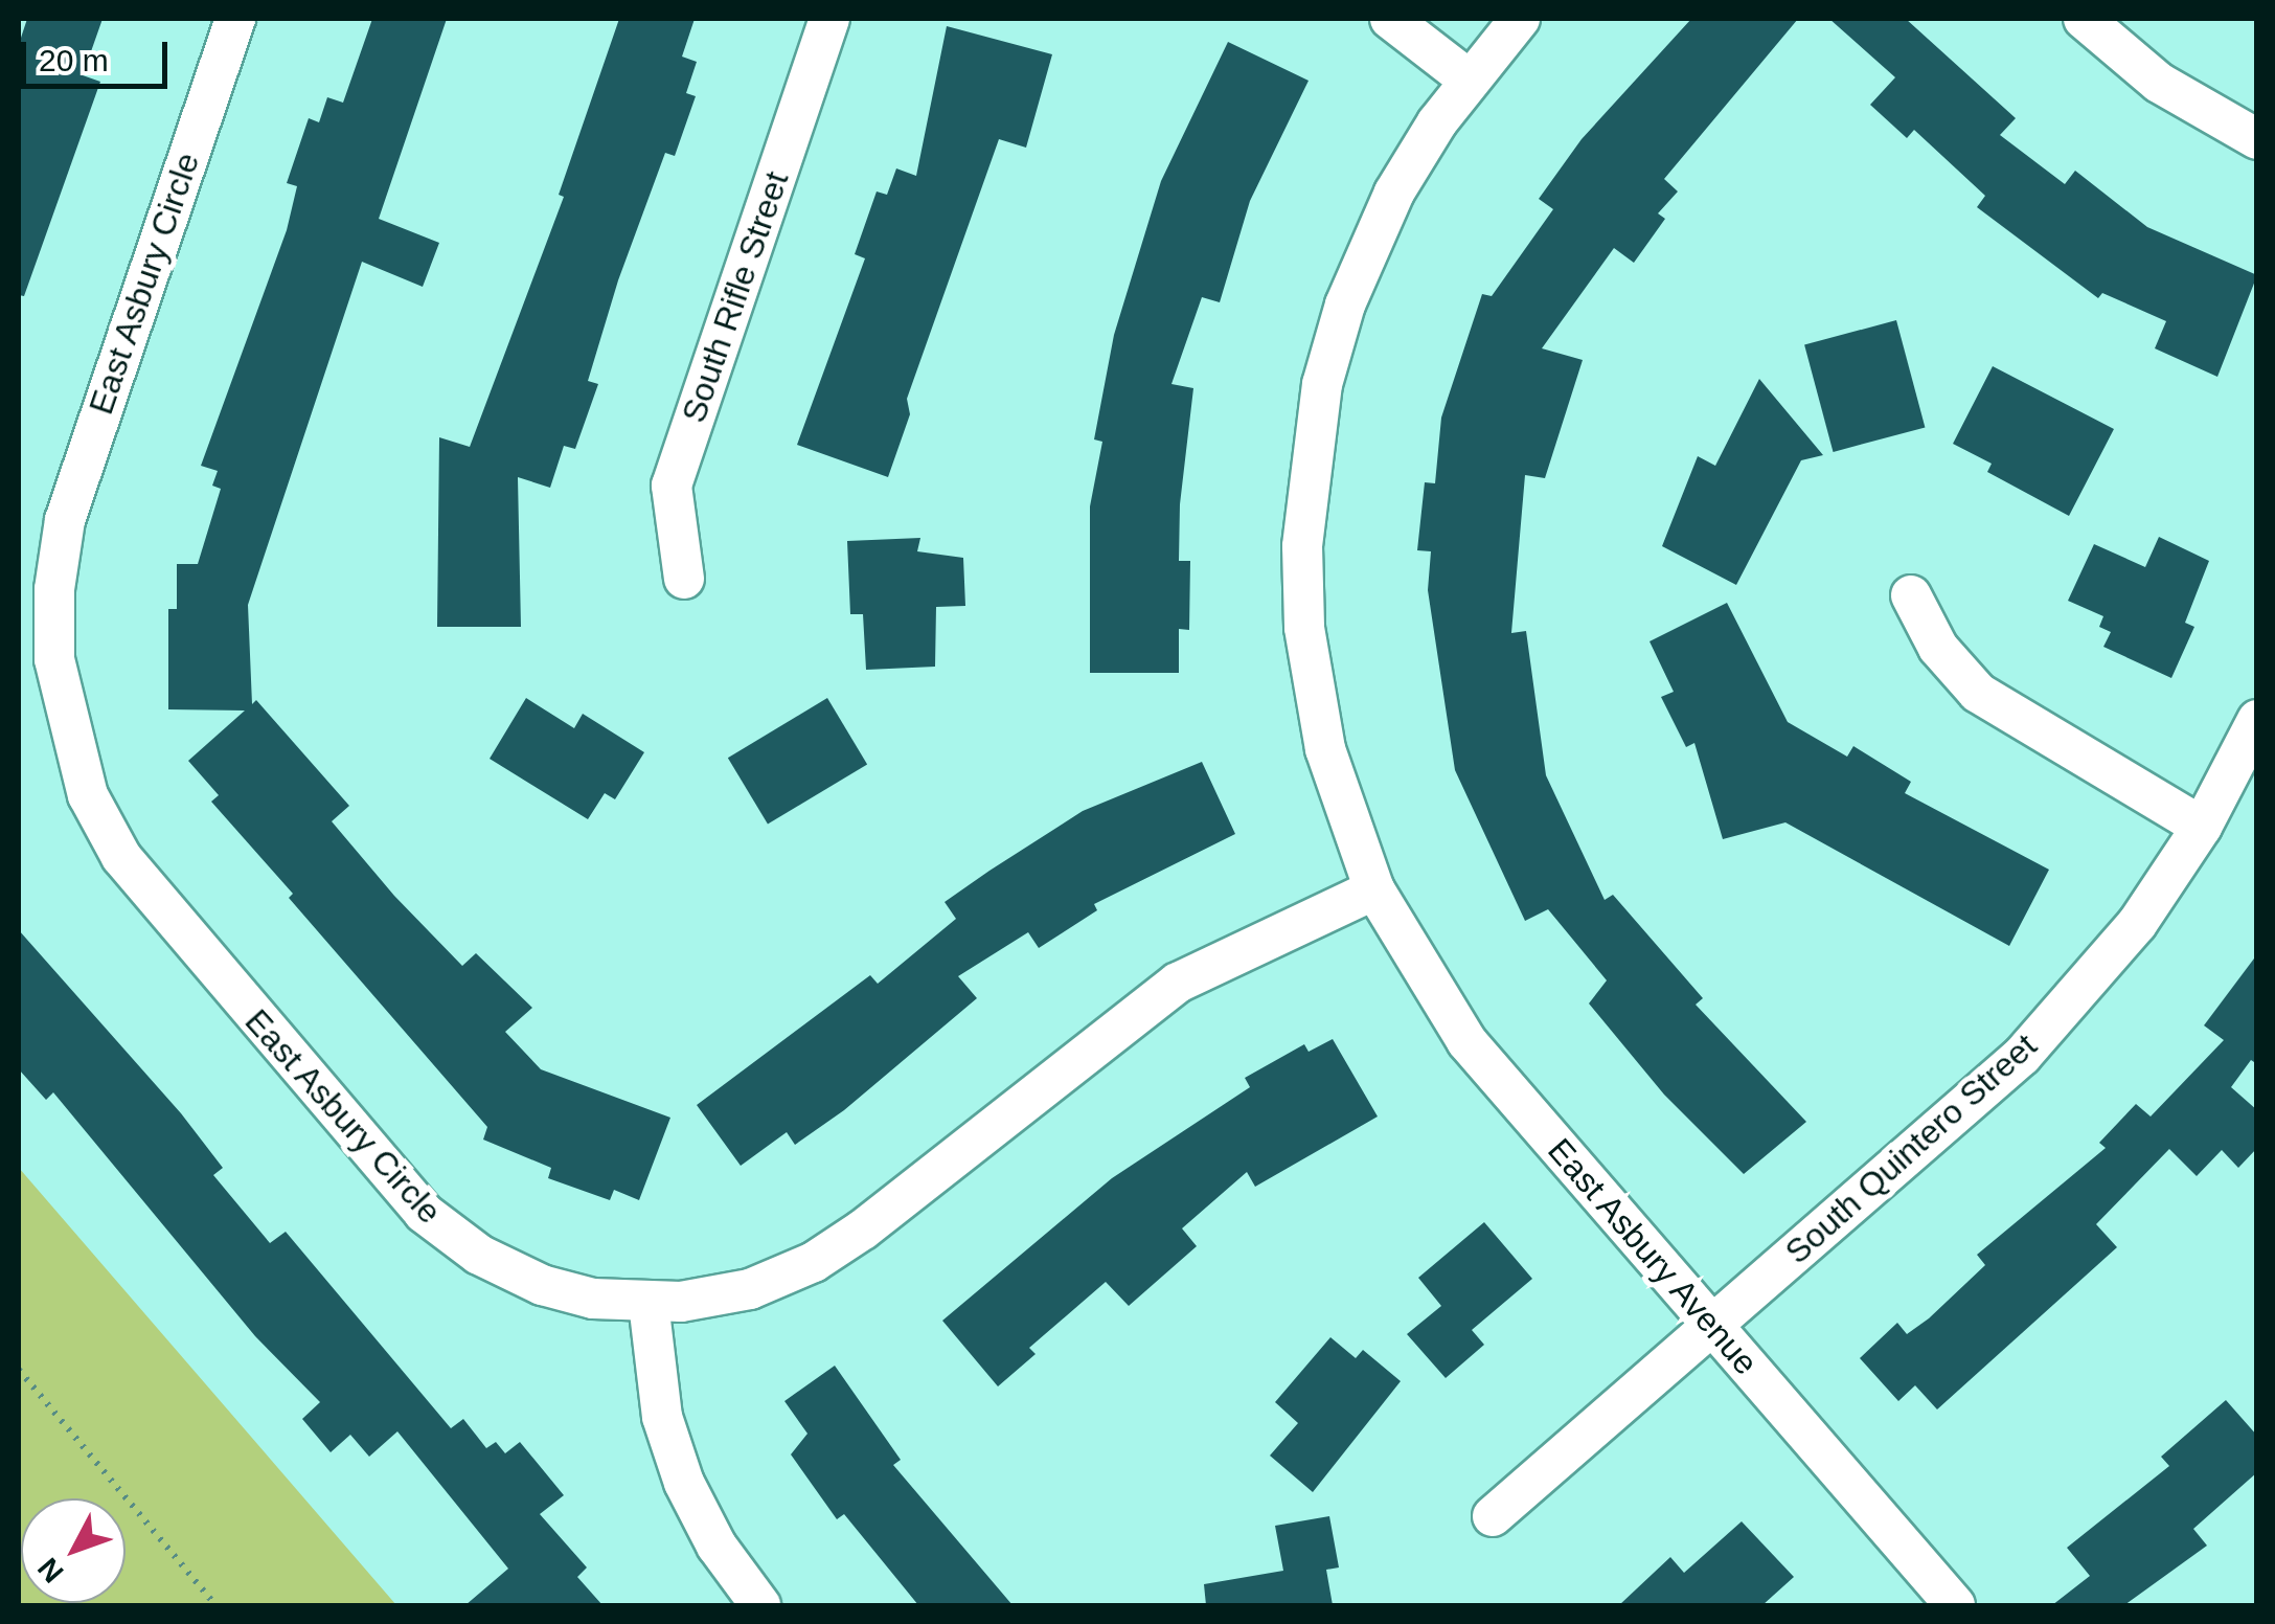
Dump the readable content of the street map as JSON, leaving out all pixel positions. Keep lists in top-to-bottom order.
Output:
{
  "streets": {
    "street": [
      "East Asbury Circle",
      "South Rifle Street",
      "South Quintero Street",
      "East Asbury Avenue"
    ]
  },
  "crossings": [
    ["East Asbury Circle", "East Asbury Avenue"],
    ["South Quintero Street", "East Asbury Avenue"]
  ],
  "scale_bar": "20 m",
  "north": "bottom left"
}
